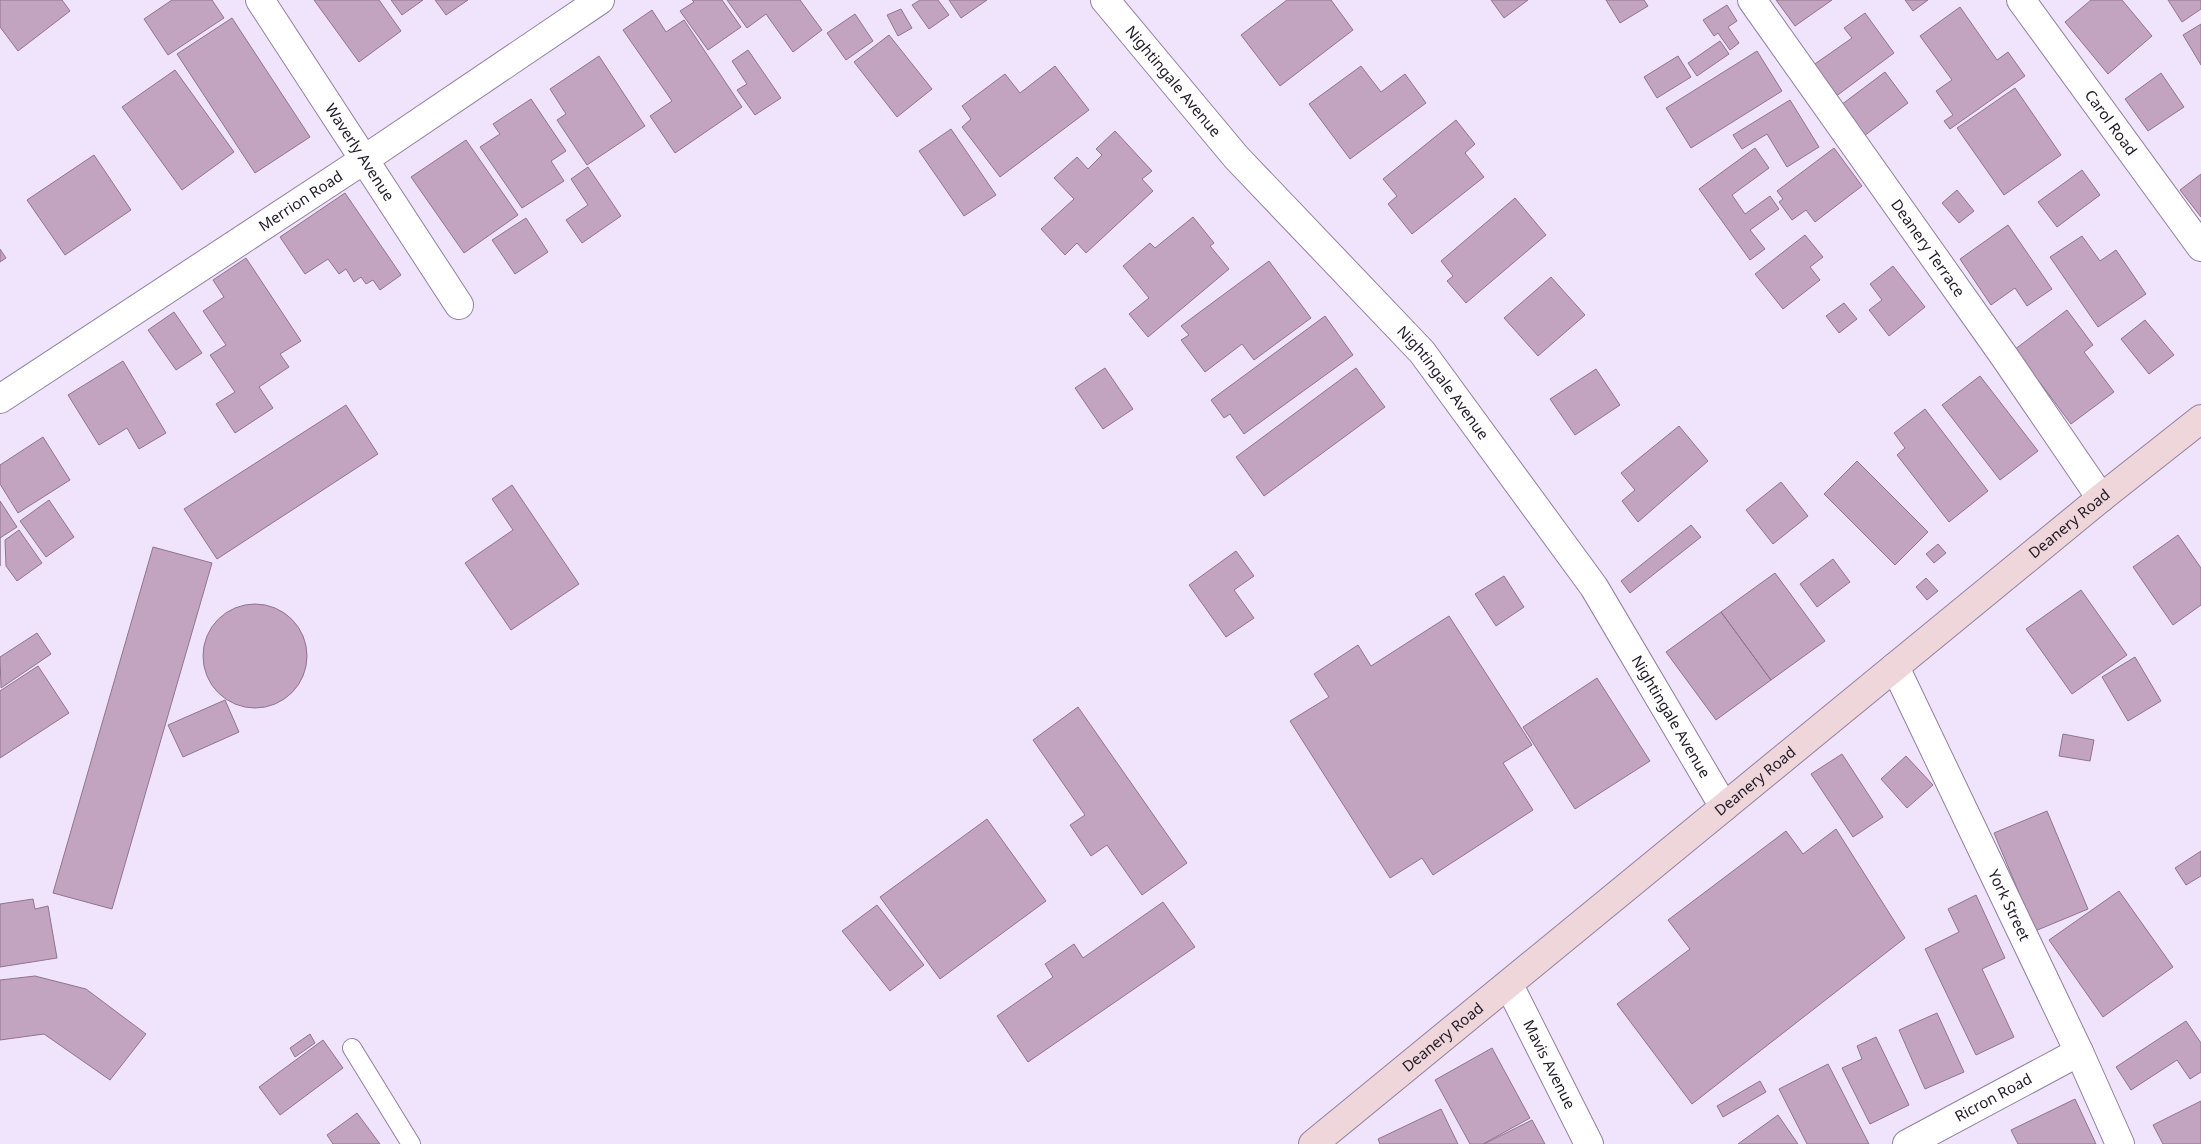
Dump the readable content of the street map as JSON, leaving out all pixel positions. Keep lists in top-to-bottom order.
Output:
{
  "streets": {
    "street": [
      "Nightingale Avenue",
      "Carol Road",
      "Waverly Avenue",
      "Merrion Road",
      "Deanery Terrace",
      "Deanery Road",
      "York Street",
      "Mavis Avenue",
      "Ricron Road"
    ]
  },
  "crossings": [
    ["Nightingale Avenue", "Deanery Road"],
    ["Waverly Avenue", "Merrion Road"],
    ["Deanery Terrace", "Deanery Road"],
    ["Deanery Road", "York Street"],
    ["Deanery Road", "Mavis Avenue"],
    ["York Street", "Ricron Road"]
  ]
}
